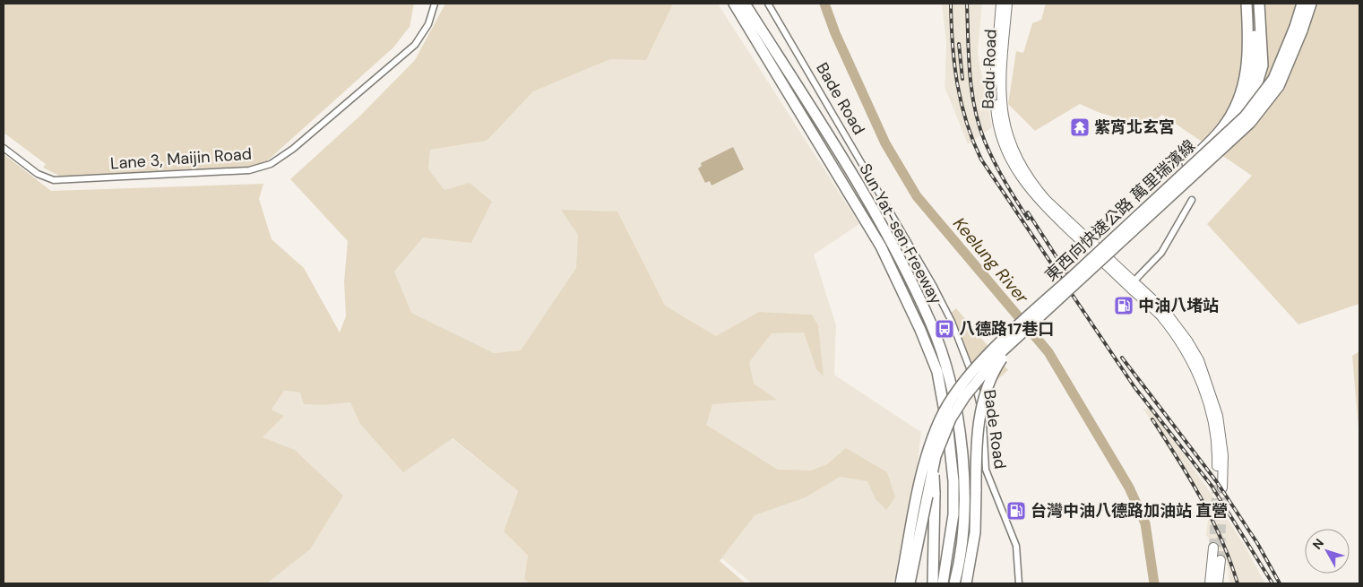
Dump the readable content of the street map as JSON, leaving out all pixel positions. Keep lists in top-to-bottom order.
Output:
{
  "streets": {
    "highway": ["東西向快速公路 萬里瑞濱線", "Sun Yat-sen Freeway"],
    "main road": ["Badu Road"],
    "street": ["Bade Road", "Lane 3, Maijin Road"]
  },
  "water": ["Keelung River"],
  "places": {
    "temple": ["紫宵北玄宮"],
    "fuel station": ["中油八堵站", "台灣中油八德路加油站 直營"],
    "bus stop": ["八德路17巷口"]
  },
  "north": "top left"
}
